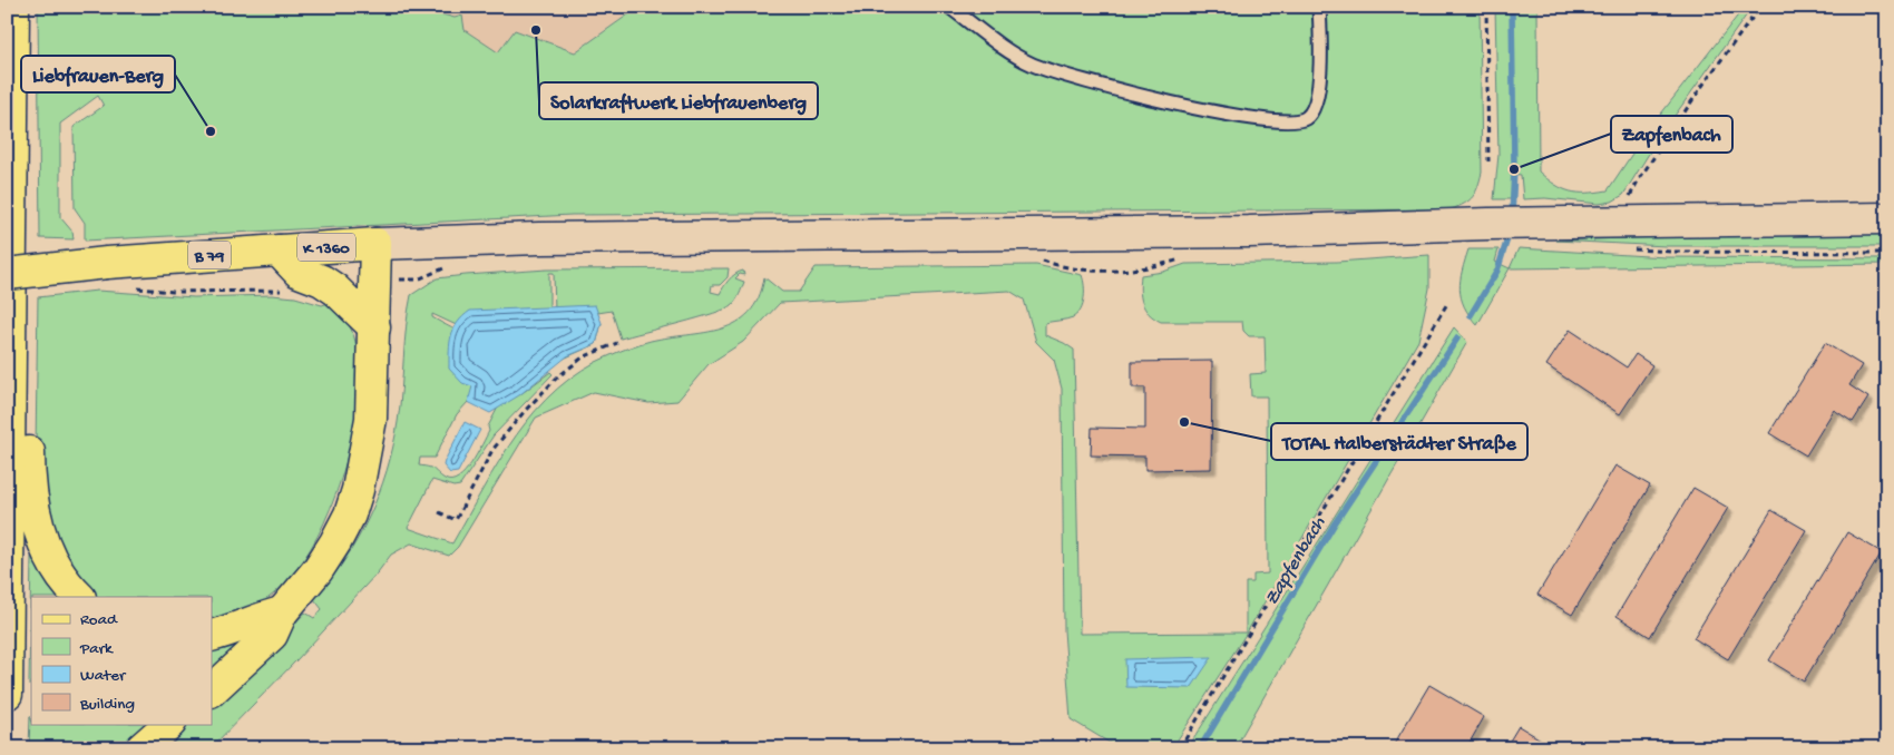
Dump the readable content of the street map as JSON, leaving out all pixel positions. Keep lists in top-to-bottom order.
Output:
{
  "streets": {
    "main road": ["K 1360", "B 79"]
  },
  "crossings": [
    ["K 1360", "B 79"]
  ],
  "water": ["Zapfenbach"],
  "places": [
    "Solarkraftwerk Liebfrauenberg",
    "Liebfrauen-Berg",
    "Zapfenbach",
    "TOTAL Halberstädter Straße"
  ],
  "legend": [
    "Road",
    "Park",
    "Water",
    "Building"
  ]
}
